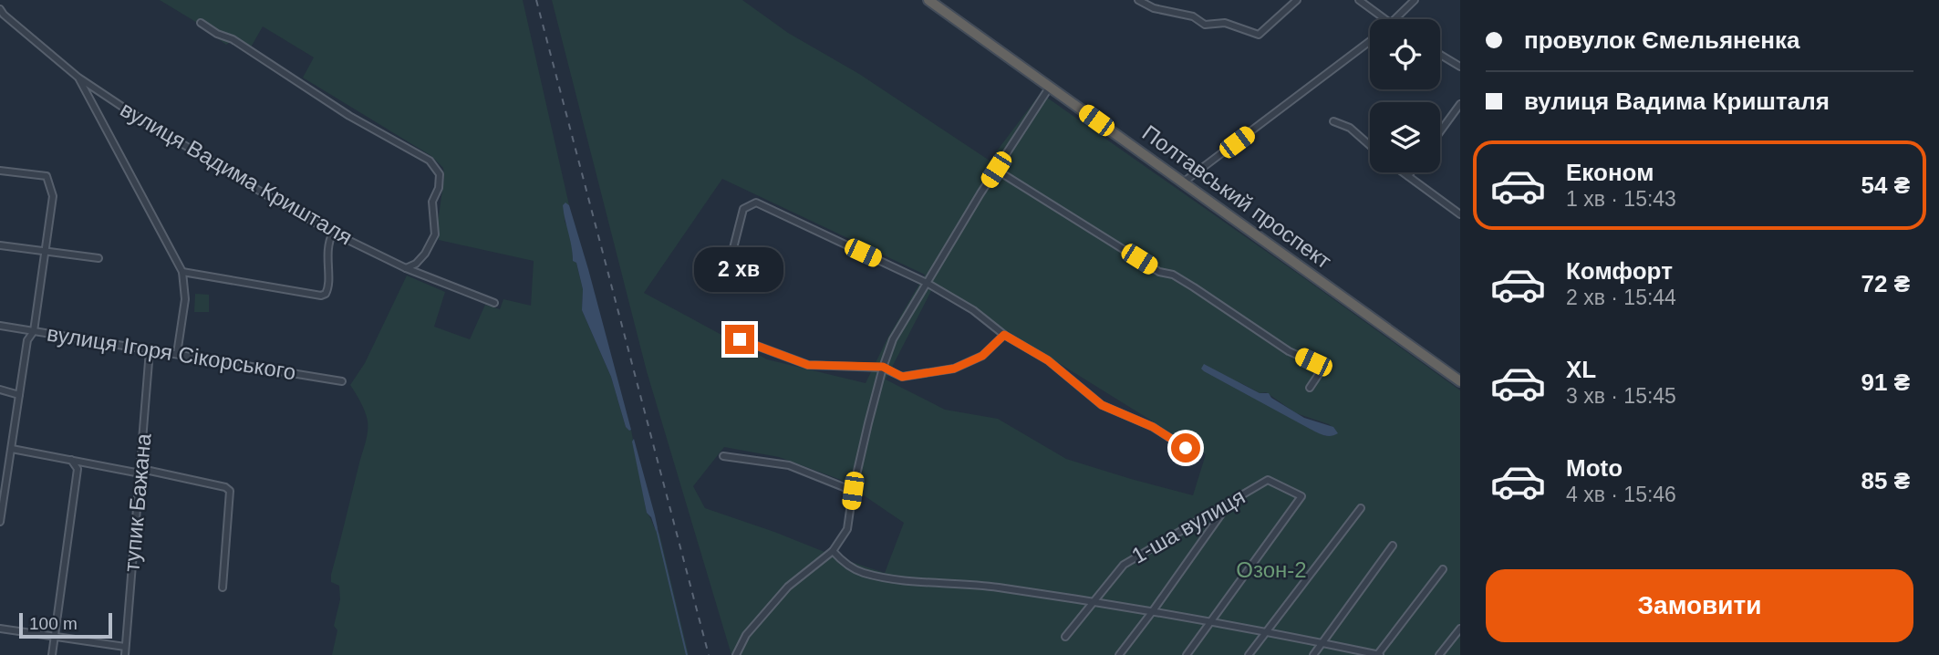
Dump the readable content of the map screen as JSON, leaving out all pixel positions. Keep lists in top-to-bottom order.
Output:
{
  "streets": {
    "highway": ["Полтавський проспект"],
    "street": [
      "вулиця Вадима Кришталя",
      "вулиця Ігоря Сікорського",
      "тупик Бажана",
      "1-ша вулиця"
    ]
  },
  "crossings": [
    ["вулиця Ігоря Сікорського", "тупик Бажана"]
  ],
  "parks": ["Озон-2"],
  "scale_bar": "100 m",
  "page": {
    "banner": ["провулок Ємельяненка", "вулиця Вадима Кришталя"],
    "list": [
      {
        "name": "Економ",
        "note": "1 хв · 15:43",
        "value": "54 ₴"
      },
      {
        "name": "Комфорт",
        "note": "2 хв · 15:44",
        "value": "72 ₴"
      },
      {
        "name": "XL",
        "note": "3 хв · 15:45",
        "value": "91 ₴"
      },
      {
        "name": "Moto",
        "note": "4 хв · 15:46",
        "value": "85 ₴"
      }
    ],
    "bubble": "2 хв",
    "buttons": "Замовити",
    "scale": "100 m"
  }
}
